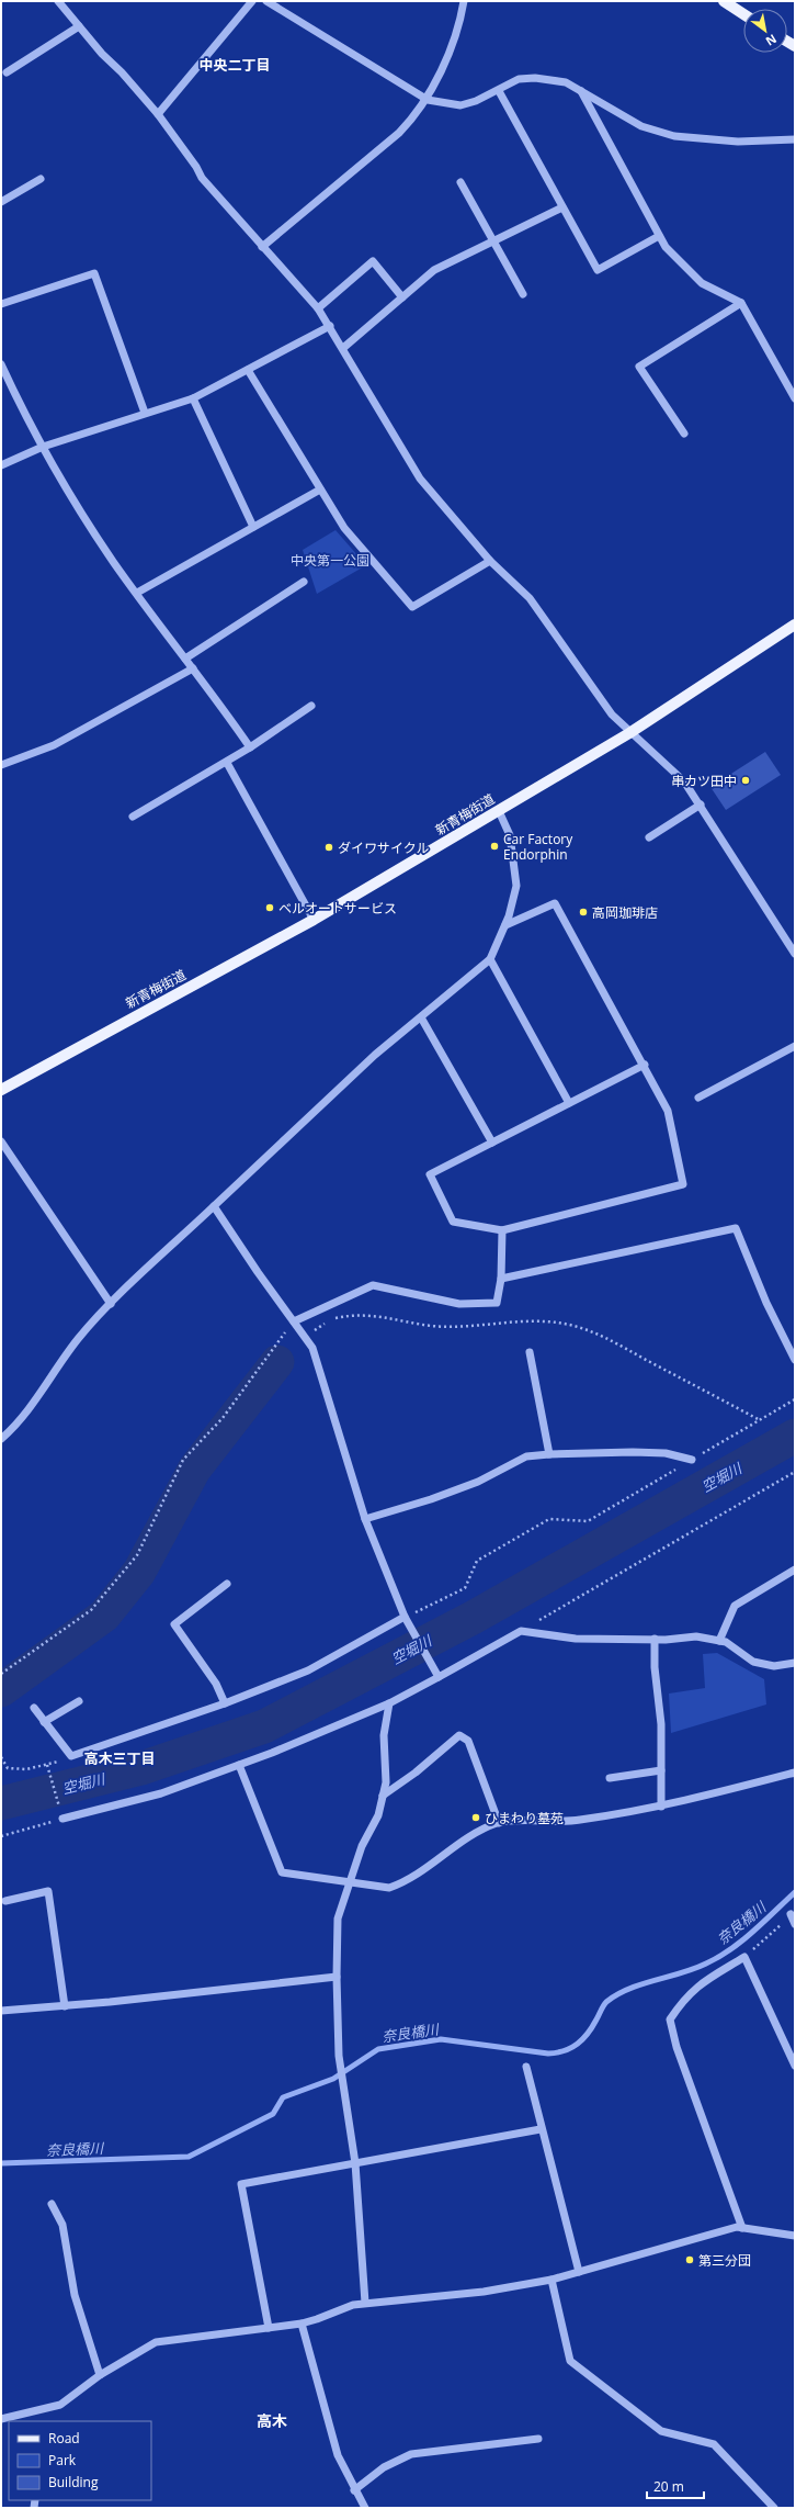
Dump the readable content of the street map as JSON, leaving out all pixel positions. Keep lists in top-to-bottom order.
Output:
{
  "streets": {
    "main road": ["新青梅街道"]
  },
  "districts": ["中央二丁目", "高木三丁目", "高木"],
  "water": ["空堀川", "奈良橋川"],
  "parks": ["中央第一公園"],
  "places": [
    "串カツ田中",
    "Car Factory Endorphin",
    "ダイワサイクル",
    "ベルオートサービス",
    "高岡珈琲店",
    "ひまわり墓苑",
    "第三分団"
  ],
  "legend": ["Road", "Park", "Building"],
  "scale_bar": "20 m",
  "north": "bottom right"
}
